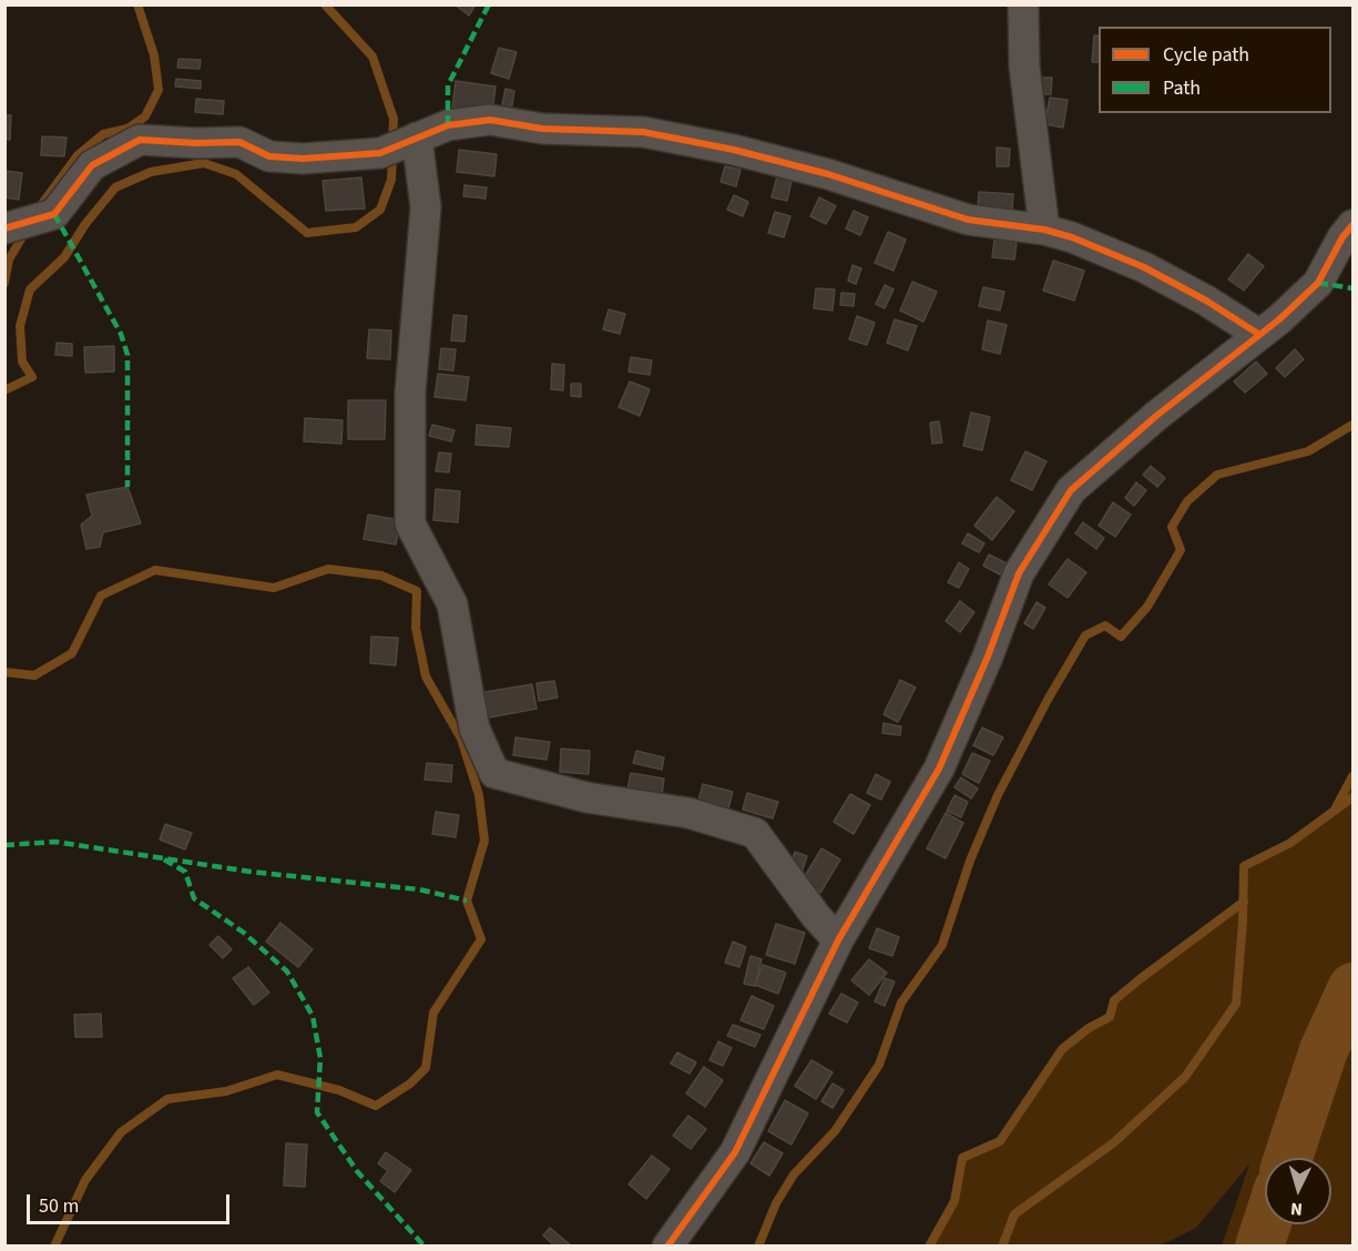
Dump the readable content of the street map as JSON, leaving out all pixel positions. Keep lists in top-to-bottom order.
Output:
{
  "legend": ["Cycle path", "Path"],
  "scale_bar": "50 m",
  "north": "bottom"
}
